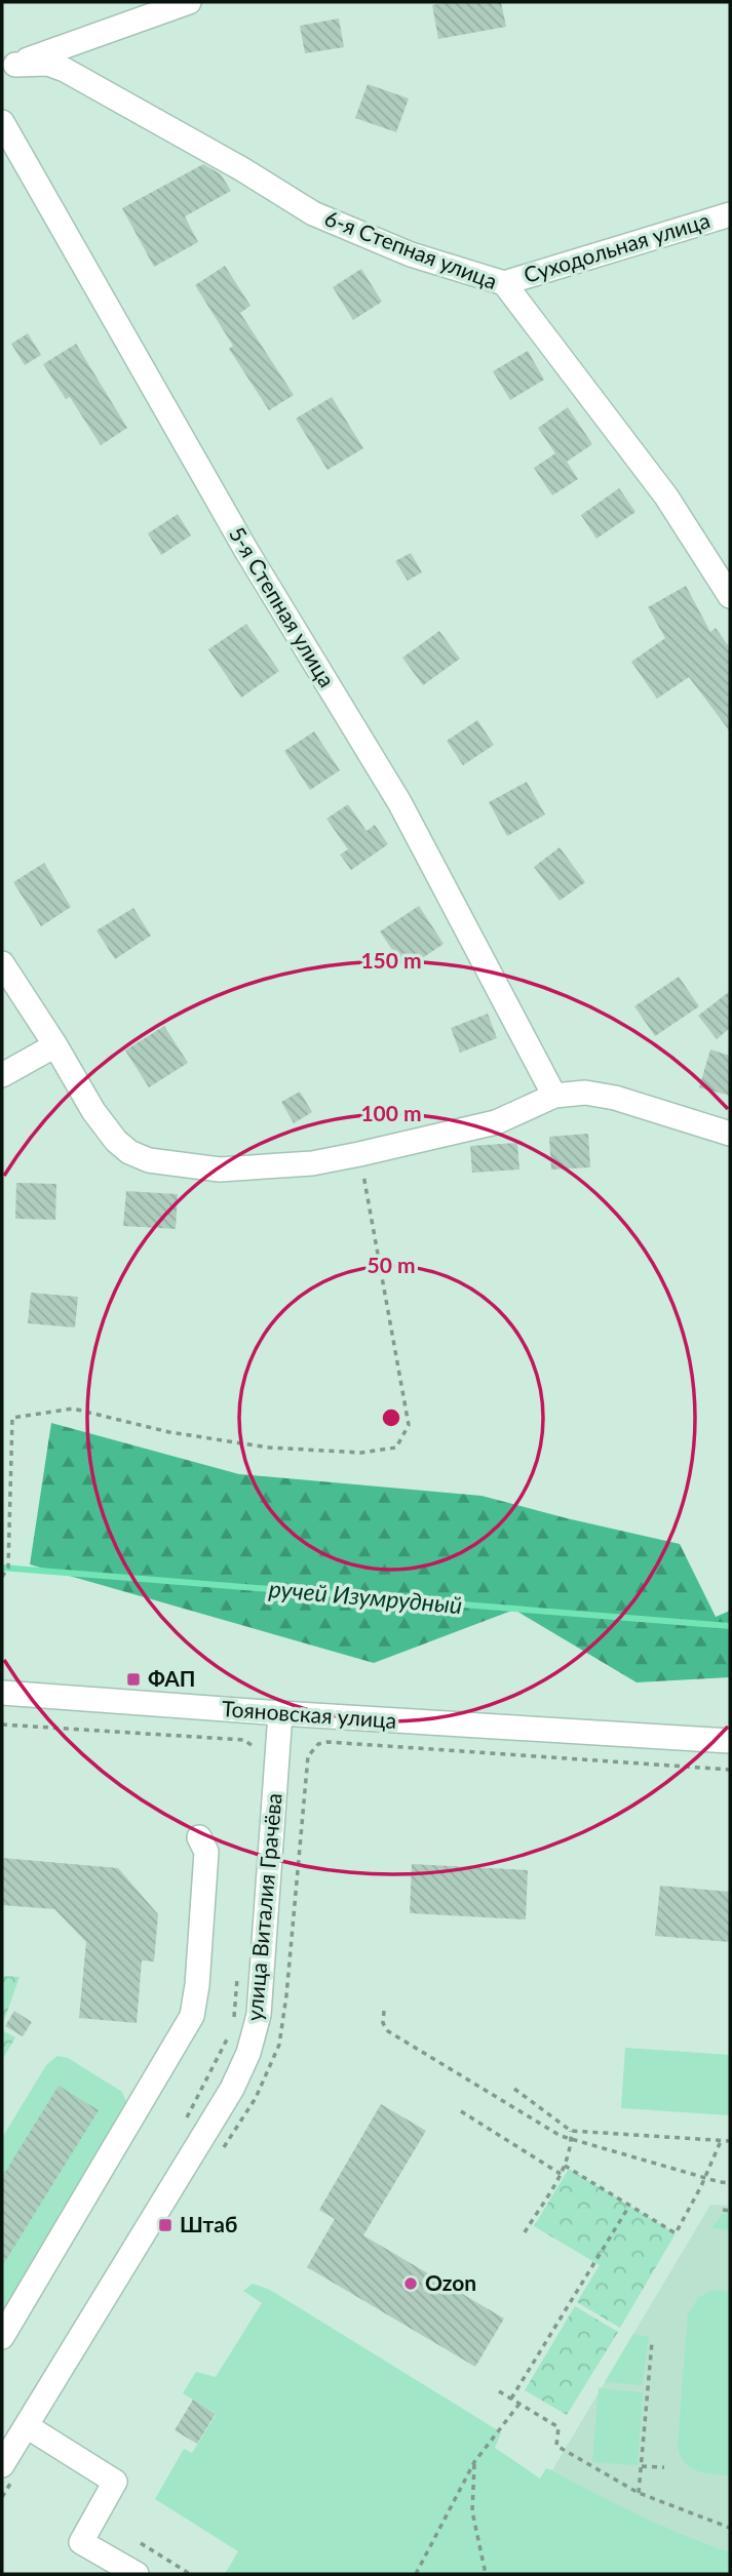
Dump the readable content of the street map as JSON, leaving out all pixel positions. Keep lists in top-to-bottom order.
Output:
{
  "streets": {
    "street": [
      "Суходольная улица",
      "6-я Степная улица",
      "5-я Степная улица",
      "Тояновская улица",
      "улица Виталия Грачёва"
    ]
  },
  "crossings": [
    ["Суходольная улица", "6-я Степная улица"],
    ["Тояновская улица", "улица Виталия Грачёва"]
  ],
  "water": ["ручей Изумрудный"],
  "places": {
    "transit": ["ФАП", "Штаб"],
    "other": ["Ozon"]
  },
  "rings": ["150 m", "100 m", "50 m"]
}
